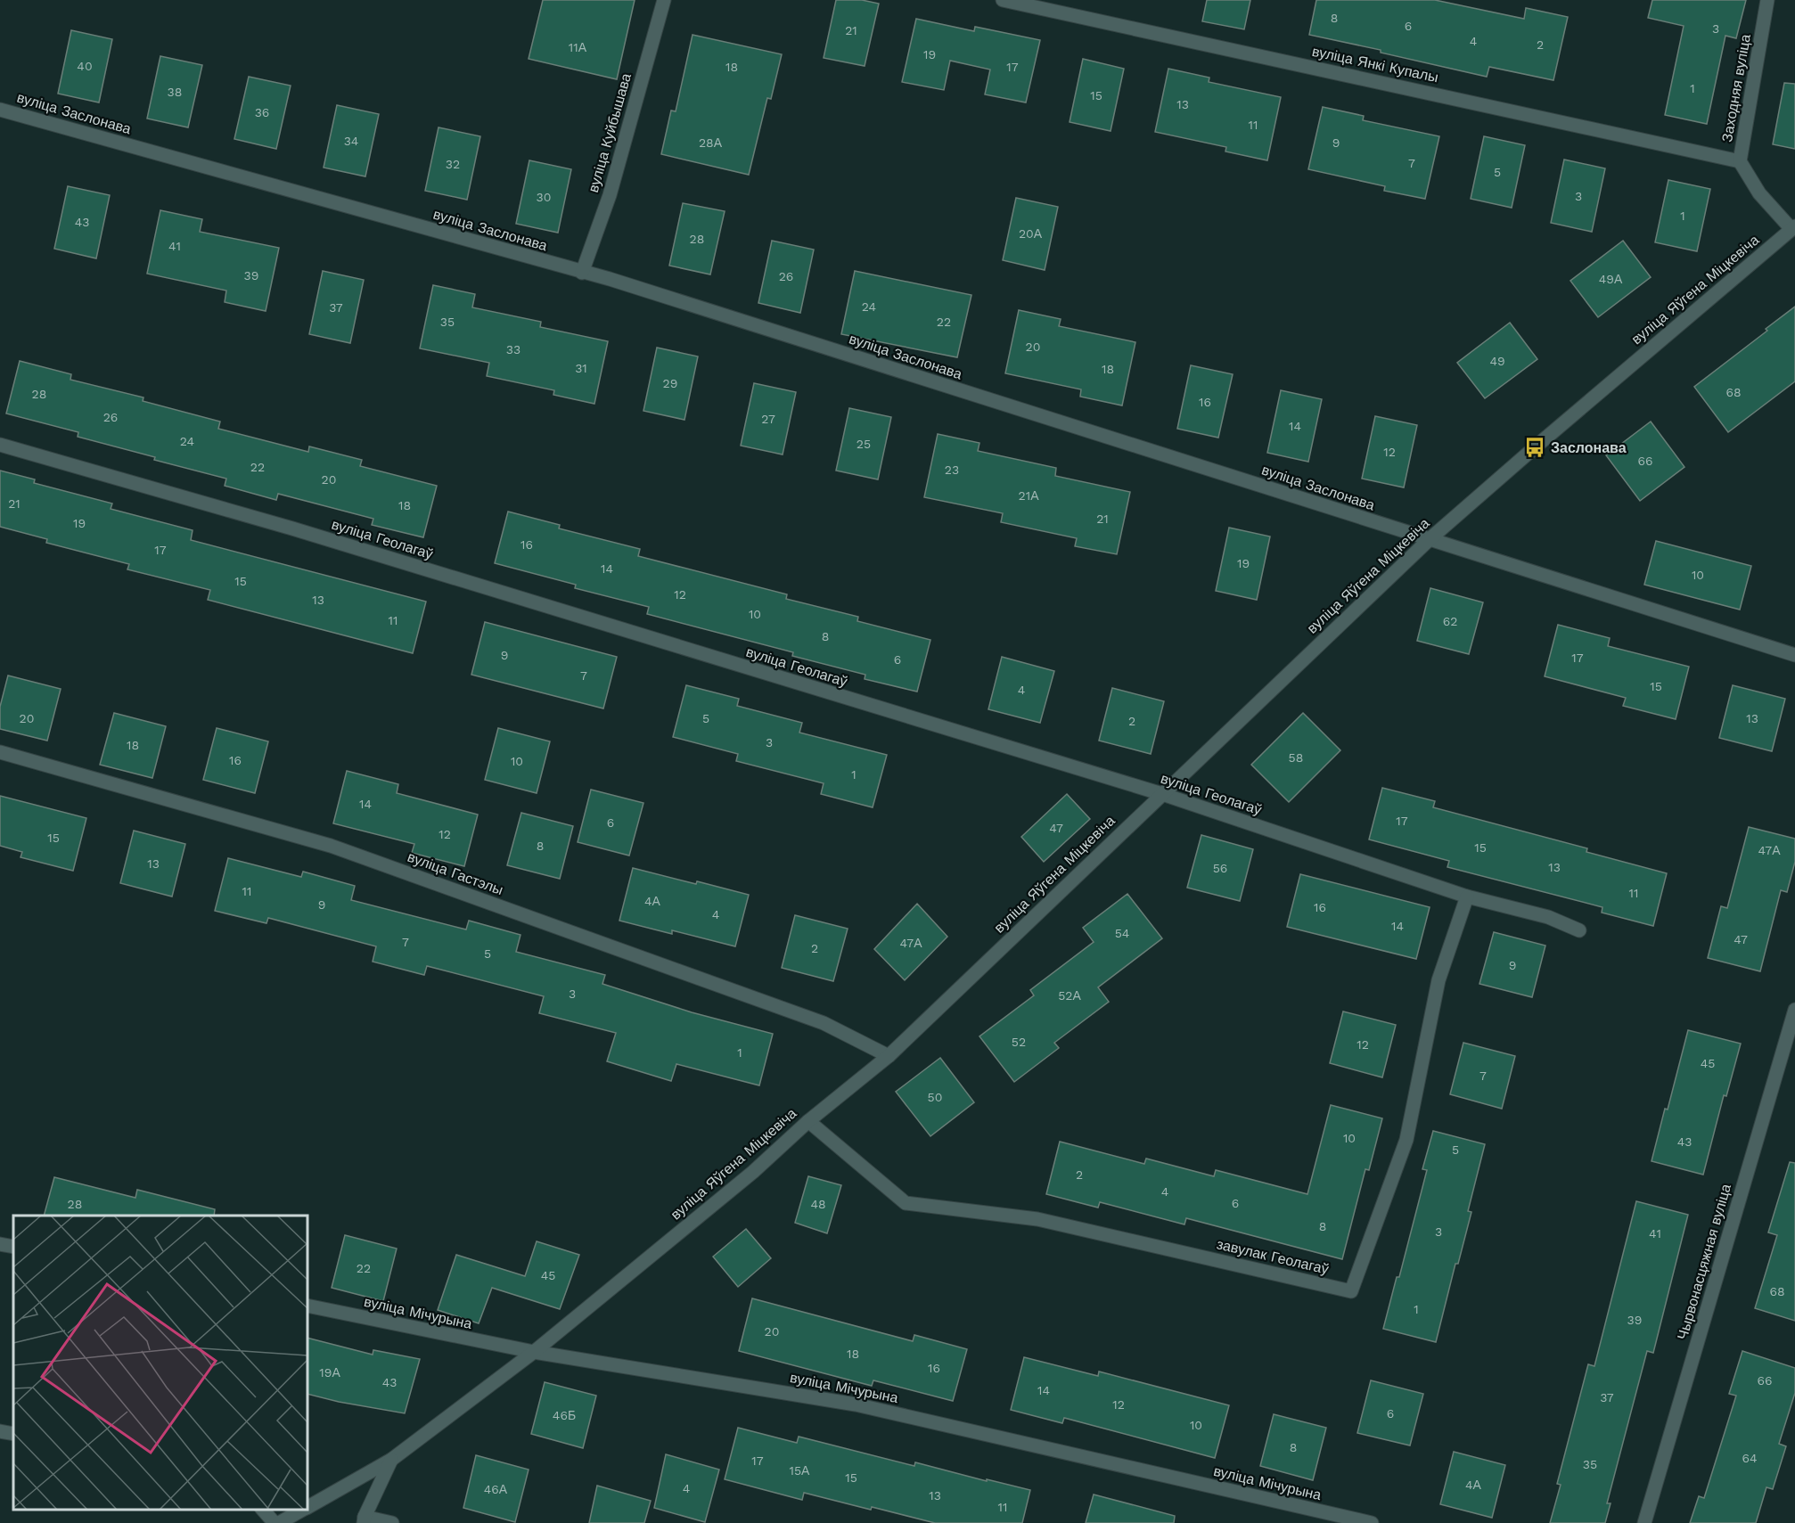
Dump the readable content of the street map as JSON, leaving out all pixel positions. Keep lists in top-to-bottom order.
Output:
{
  "streets": {
    "street": [
      "вуліца Янкі Купалы",
      "Заходняя вуліца",
      "вуліца Заслонава",
      "вуліца Куйбышава",
      "вуліца Яўгена Міцкевіча",
      "вуліца Геолагаў",
      "вуліца Гастэлы",
      "завулак Геолагаў",
      "Чырвонасцяжная вуліца",
      "вуліца Мічурына"
    ]
  },
  "crossings": [
    ["вуліца Янкі Купалы", "Заходняя вуліца"],
    ["Заходняя вуліца", "вуліца Яўгена Міцкевіча"],
    ["вуліца Заслонава", "вуліца Куйбышава"],
    ["вуліца Заслонава", "вуліца Яўгена Міцкевіча"],
    ["вуліца Яўгена Міцкевіча", "вуліца Геолагаў"],
    ["вуліца Яўгена Міцкевіча", "вуліца Гастэлы"],
    ["вуліца Яўгена Міцкевіча", "завулак Геолагаў"],
    ["вуліца Яўгена Міцкевіча", "вуліца Мічурына"],
    ["вуліца Геолагаў", "завулак Геолагаў"]
  ],
  "places": {
    "bus stop": ["Заслонава"]
  },
  "house_numbers": [
    "8",
    "6",
    "3",
    "21",
    "4",
    "2",
    "11А",
    "19",
    "40",
    "18",
    "17",
    "1",
    "38",
    "15",
    "13",
    "36",
    "11",
    "34",
    "28А",
    "9",
    "7",
    "32",
    "5",
    "3",
    "30",
    "1",
    "43",
    "20А",
    "28",
    "41",
    "39",
    "26",
    "49А",
    "24",
    "37",
    "35",
    "22",
    "20",
    "33",
    "49",
    "31",
    "18",
    "29",
    "68",
    "28",
    "16",
    "26",
    "27",
    "14",
    "24",
    "25",
    "12",
    "66",
    "22",
    "23",
    "20",
    "21А",
    "21",
    "18",
    "21",
    "19",
    "16",
    "17",
    "19",
    "14",
    "10",
    "15",
    "12",
    "13",
    "10",
    "11",
    "62",
    "8",
    "9",
    "17",
    "6",
    "7",
    "15",
    "4",
    "20",
    "5",
    "13",
    "2",
    "3",
    "18",
    "58",
    "16",
    "10",
    "1",
    "14",
    "17",
    "6",
    "47",
    "12",
    "15",
    "8",
    "15",
    "47А",
    "13",
    "13",
    "56",
    "11",
    "11",
    "4А",
    "9",
    "16",
    "4",
    "14",
    "54",
    "47",
    "7",
    "47А",
    "2",
    "5",
    "9",
    "3",
    "52А",
    "52",
    "12",
    "1",
    "45",
    "7",
    "50",
    "10",
    "43",
    "5",
    "2",
    "4",
    "6",
    "28",
    "48",
    "8",
    "3",
    "41",
    "22",
    "45",
    "68",
    "1",
    "39",
    "20",
    "18",
    "16",
    "19А",
    "66",
    "43",
    "14",
    "37",
    "12",
    "6",
    "46Б",
    "10",
    "8",
    "64",
    "17",
    "35",
    "15А",
    "15",
    "4А",
    "4",
    "46А",
    "13",
    "11"
  ]
}
